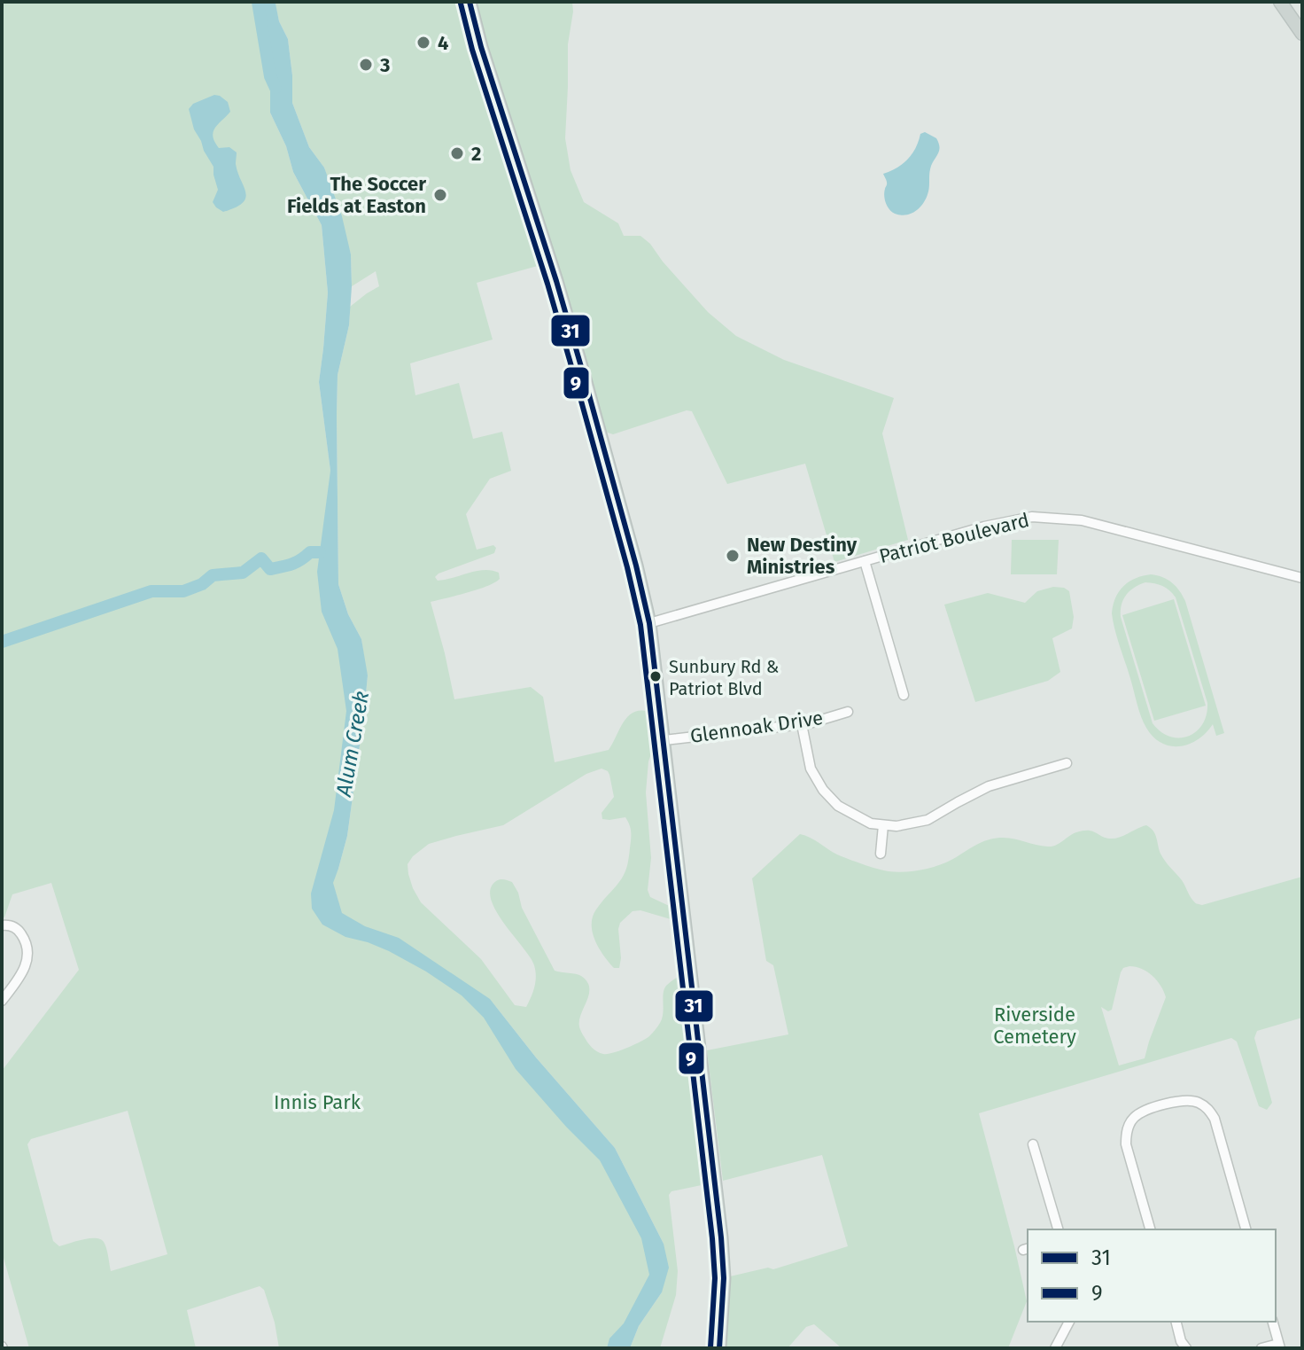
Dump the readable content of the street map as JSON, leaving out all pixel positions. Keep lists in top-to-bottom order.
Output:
{
  "streets": {
    "street": ["Patriot Boulevard", "Glennoak Drive"]
  },
  "water": ["Alum Creek"],
  "parks": ["Riverside Cemetery", "Innis Park"],
  "places": [
    "4",
    "3",
    "2",
    "The Soccer Fields at Easton",
    "New Destiny Ministries",
    "Sunbury Rd & Patriot Blvd"
  ],
  "lines": ["transit line 31", "transit line 9"],
  "legend": ["31", "9"]
}
